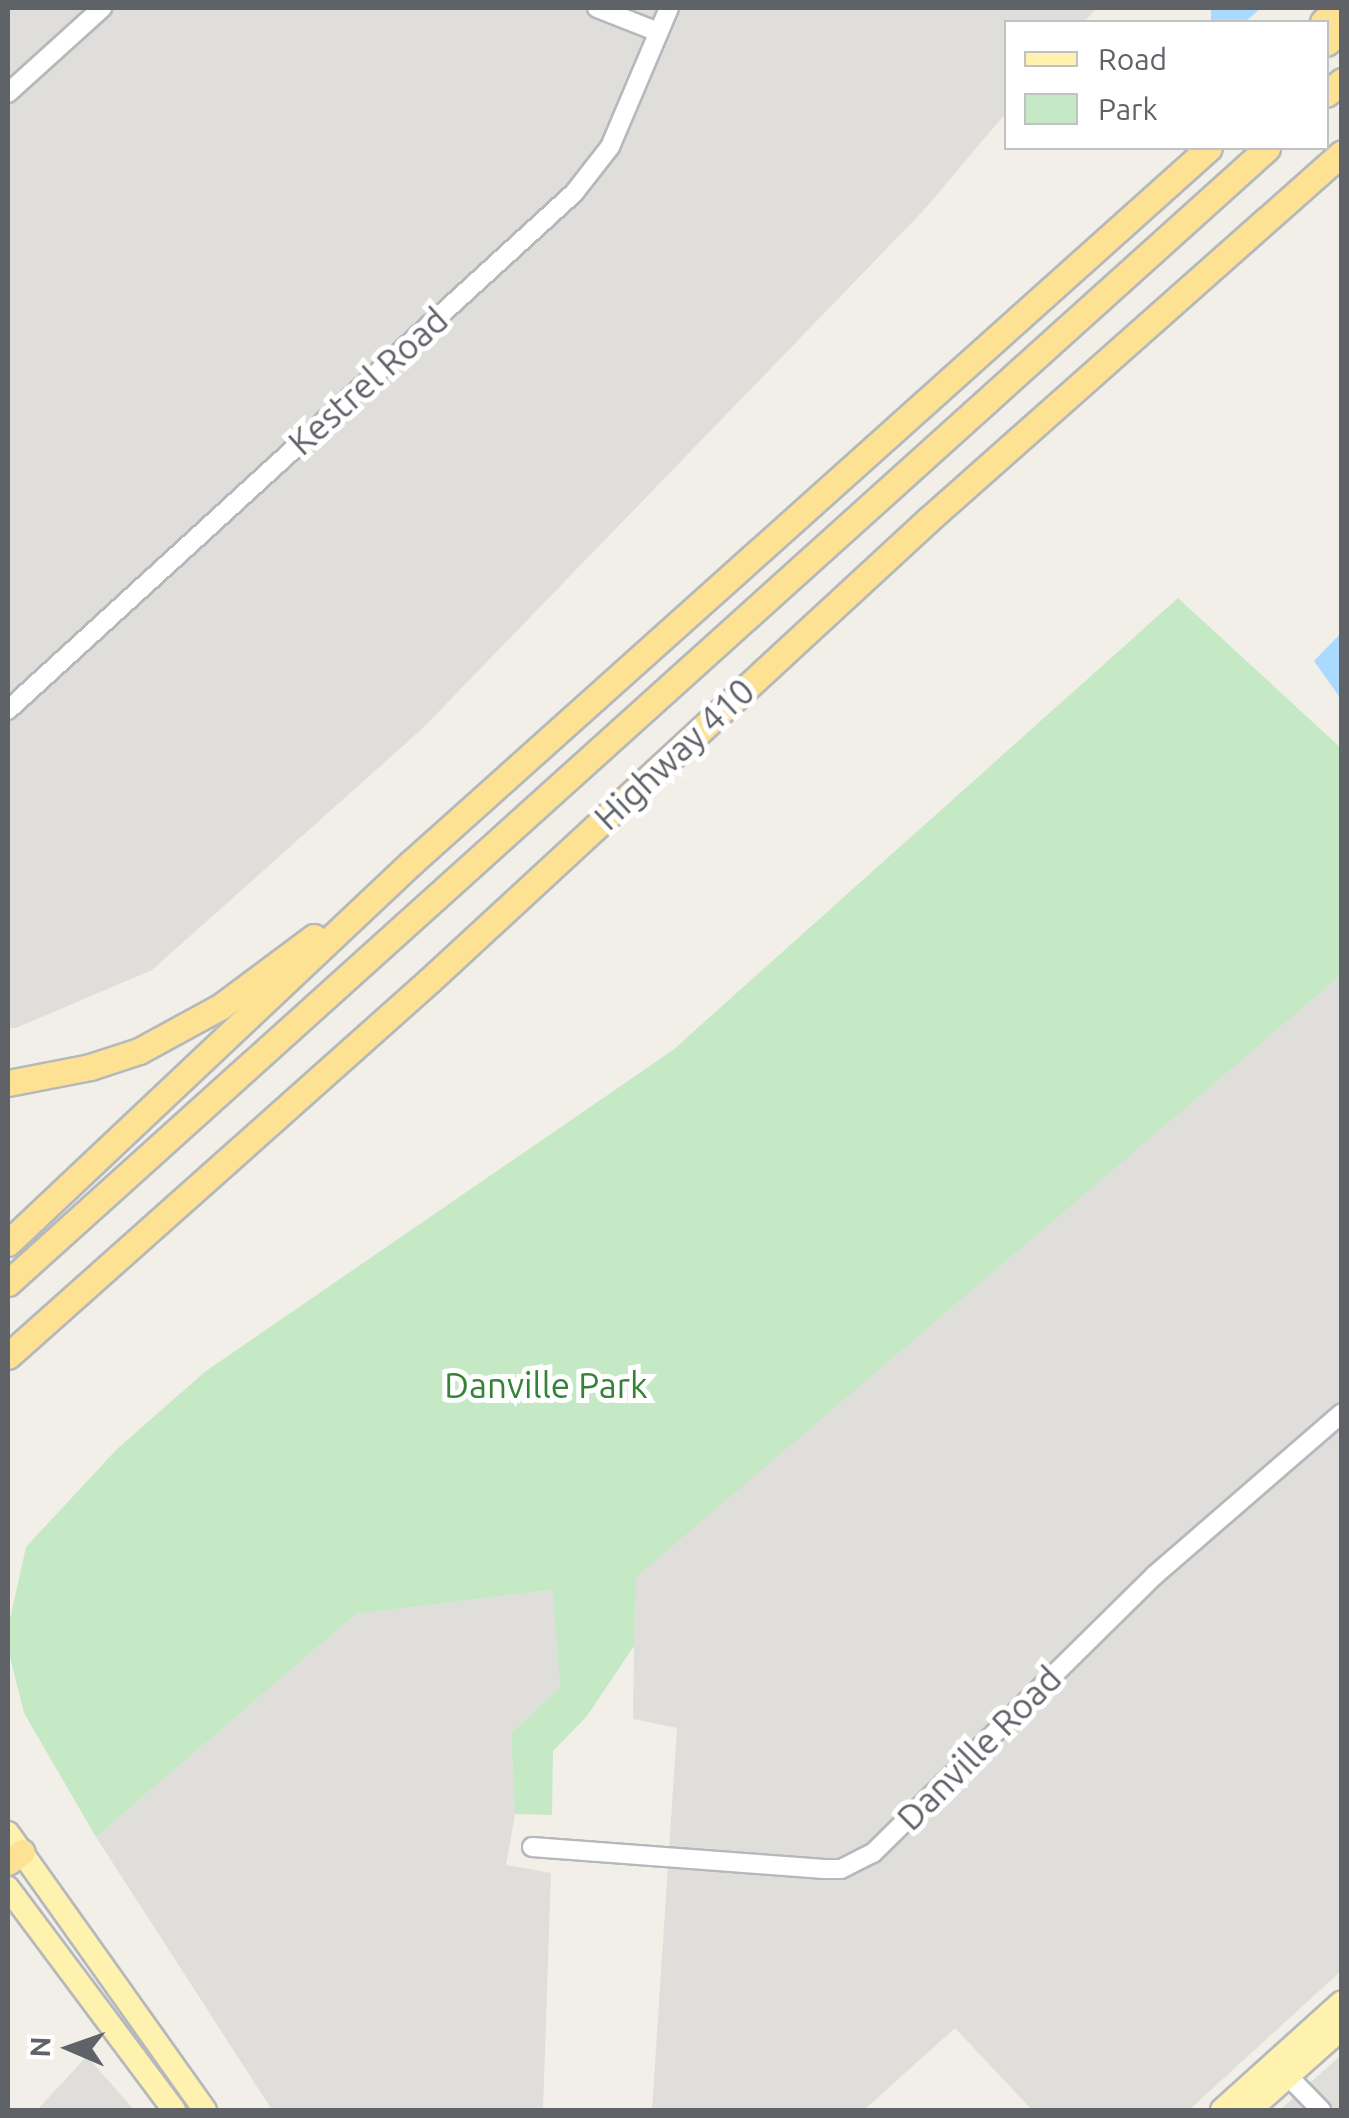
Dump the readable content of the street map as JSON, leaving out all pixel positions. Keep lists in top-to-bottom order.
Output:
{
  "streets": {
    "highway": ["Highway 410"],
    "street": ["Kestrel Road", "Danville Road"]
  },
  "parks": ["Danville Park"],
  "legend": ["Road", "Park"],
  "north": "left"
}
